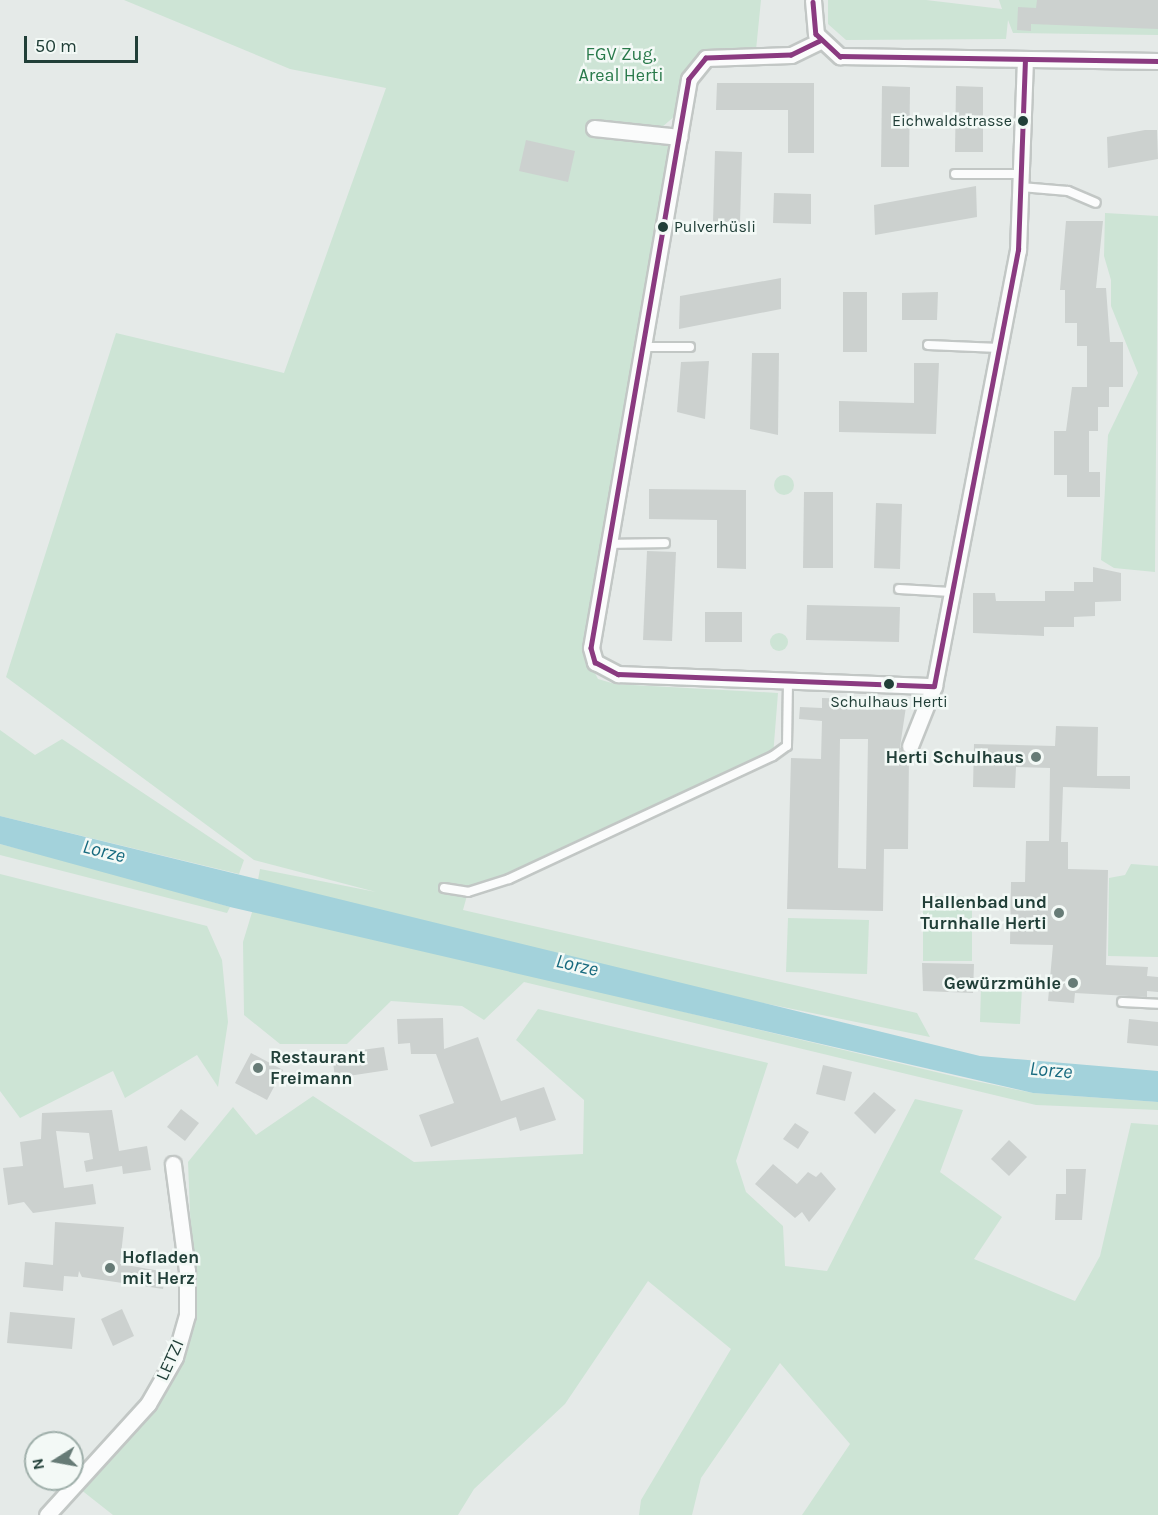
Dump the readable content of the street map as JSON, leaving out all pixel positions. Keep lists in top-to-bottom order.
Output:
{
  "streets": {
    "street": ["LETZI"]
  },
  "water": ["Lorze"],
  "parks": ["FGV Zug, Areal Herti"],
  "places": [
    "Eichwaldstrasse",
    "Pulverhüsli",
    "Schulhaus Herti",
    "Herti Schulhaus",
    "Hallenbad und Turnhalle Herti",
    "Gewürzmühle",
    "Restaurant Freimann",
    "Hofladen mit Herz"
  ],
  "scale_bar": "50 m",
  "north": "left"
}
